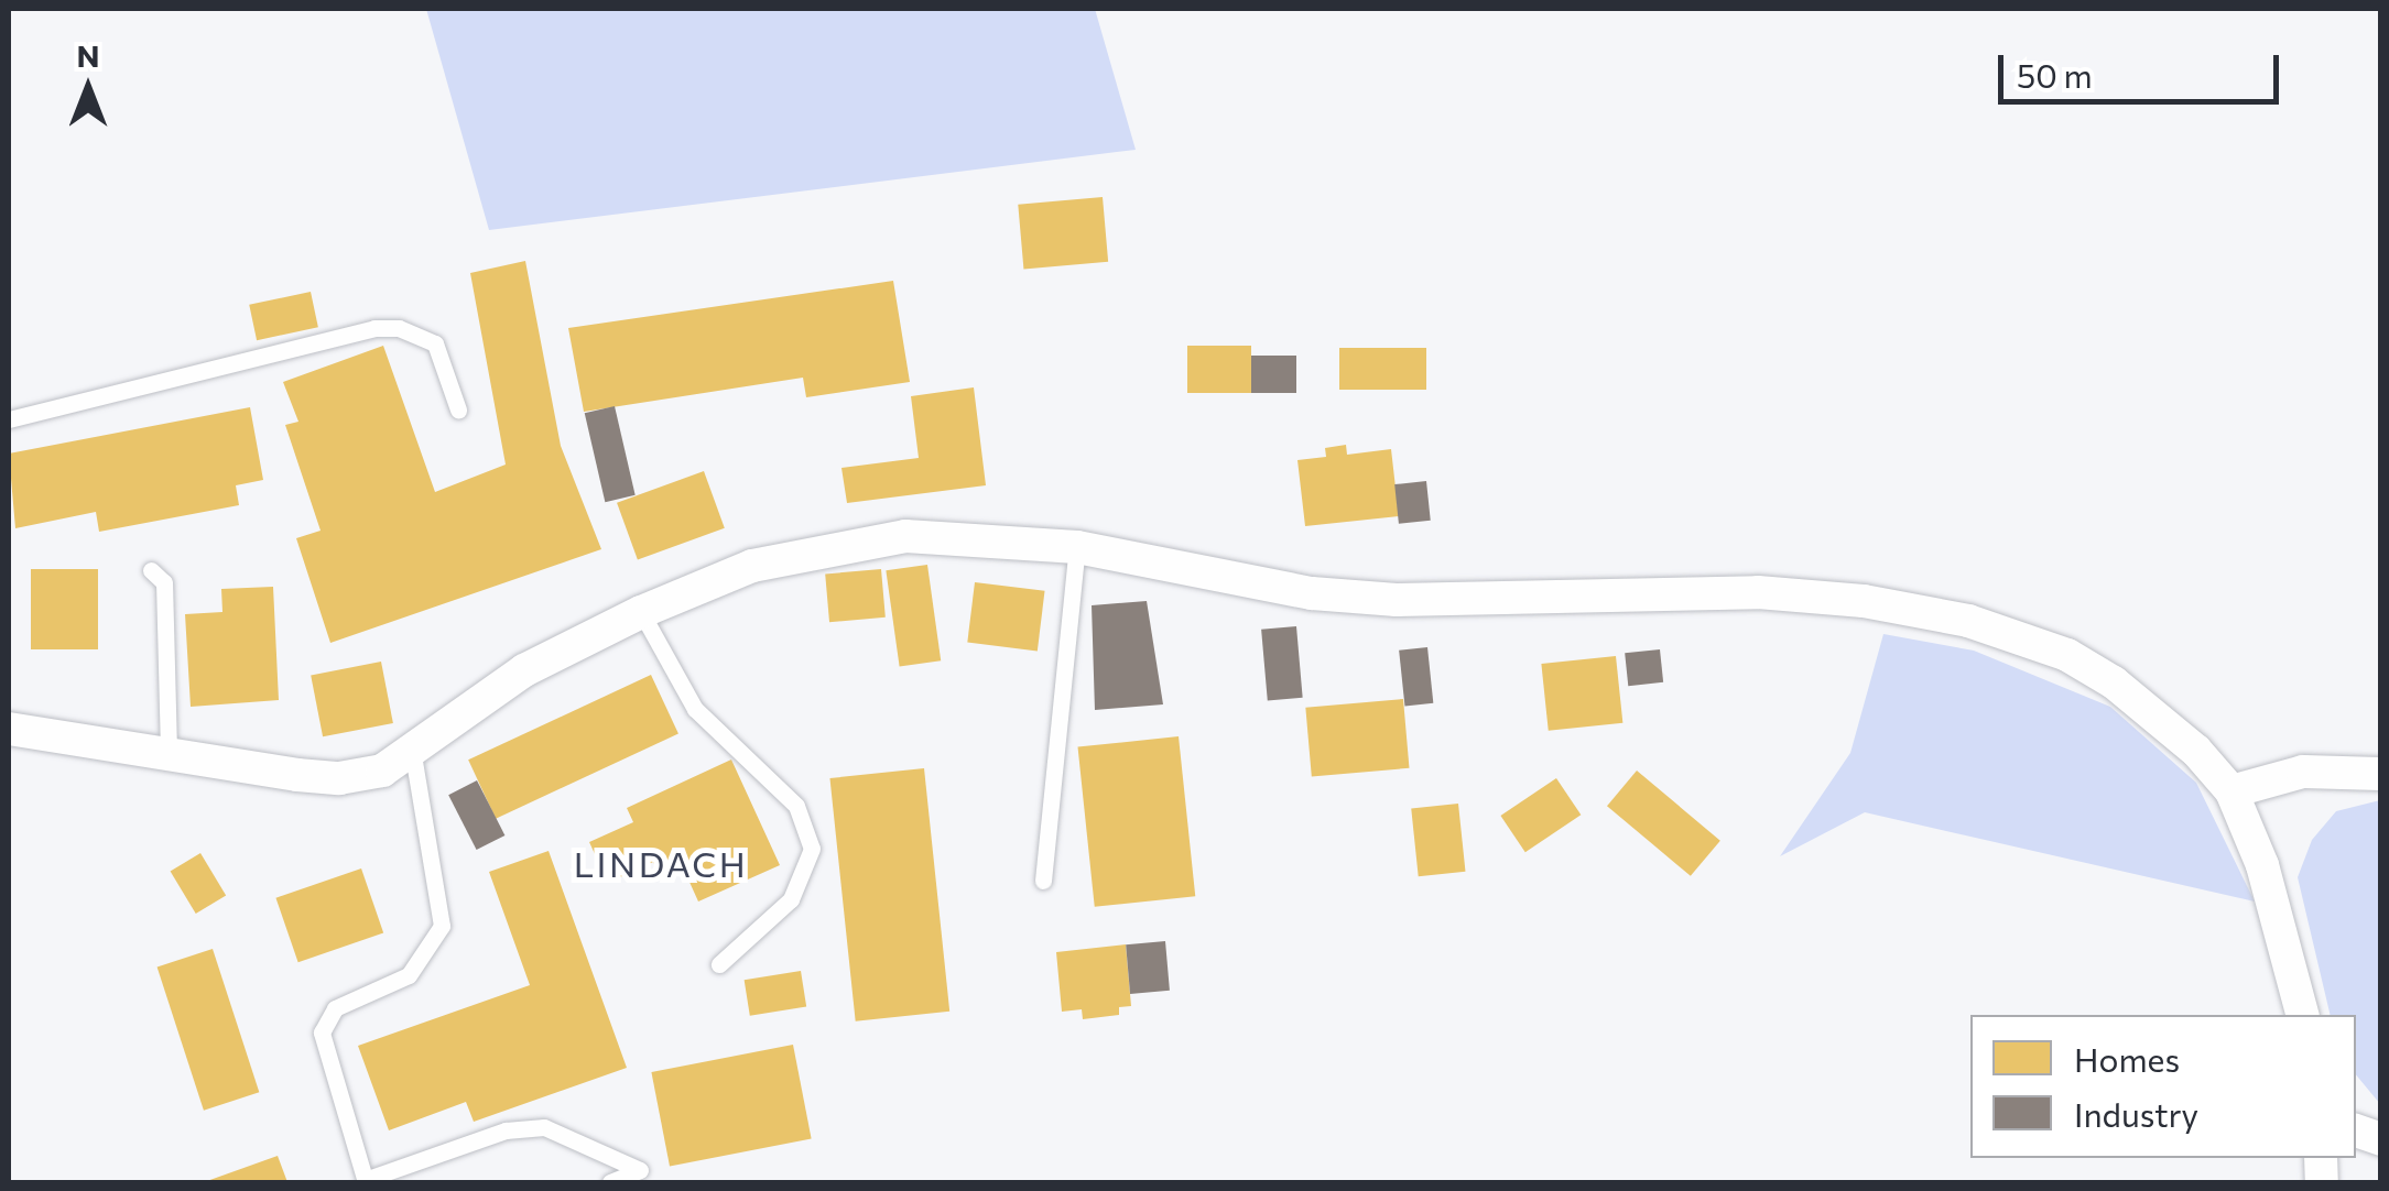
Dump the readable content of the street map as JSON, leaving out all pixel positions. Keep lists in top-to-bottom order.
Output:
{
  "districts": ["LINDACH"],
  "legend": ["Homes", "Industry"],
  "scale_bar": "50 m",
  "north": "top"
}
